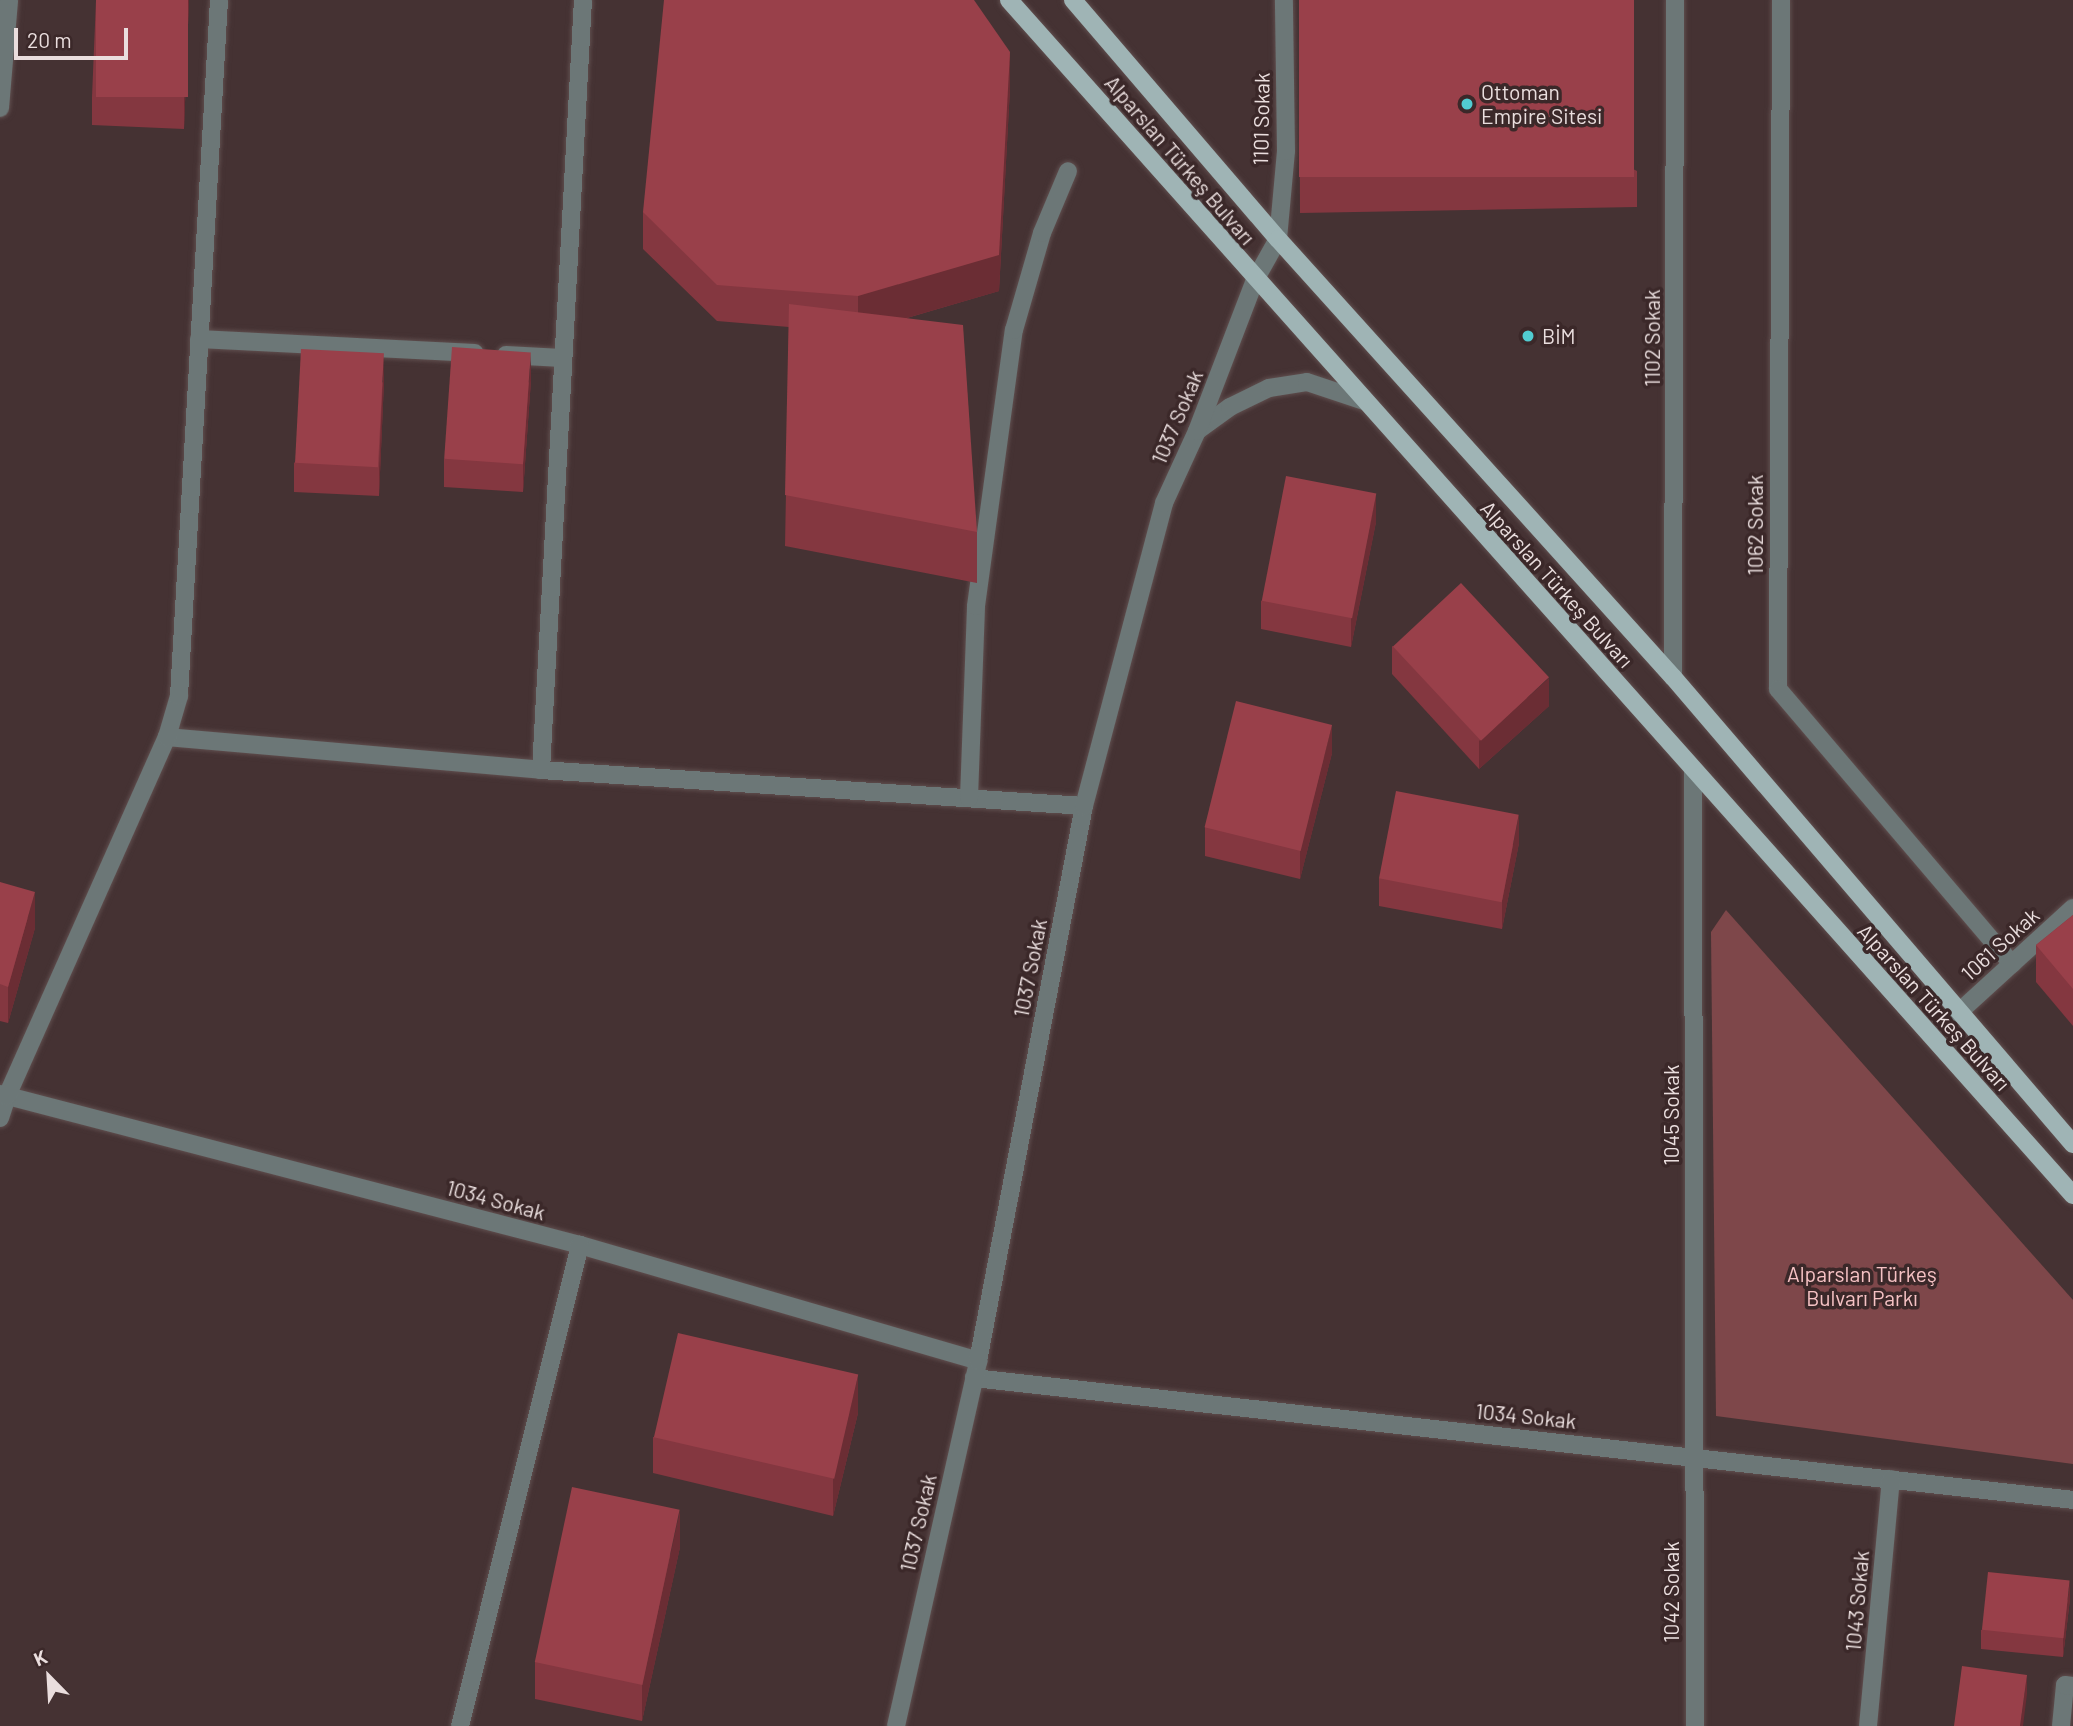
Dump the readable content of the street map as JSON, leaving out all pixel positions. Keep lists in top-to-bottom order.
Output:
{
  "streets": {
    "main road": ["Alparslan Türkeş Bulvarı"],
    "street": [
      "1101 Sokak",
      "1102 Sokak",
      "1037 Sokak",
      "1062 Sokak",
      "1061 Sokak",
      "1045 Sokak",
      "1034 Sokak",
      "1042 Sokak",
      "1043 Sokak"
    ]
  },
  "crossings": [
    ["1101 Sokak", "Alparslan Türkeş Bulvarı"],
    ["1101 Sokak", "1037 Sokak"],
    ["Alparslan Türkeş Bulvarı", "1102 Sokak"],
    ["Alparslan Türkeş Bulvarı", "1037 Sokak"],
    ["Alparslan Türkeş Bulvarı", "1061 Sokak"],
    ["Alparslan Türkeş Bulvarı", "1045 Sokak"],
    ["1037 Sokak", "1034 Sokak"],
    ["1062 Sokak", "1061 Sokak"],
    ["1045 Sokak", "1034 Sokak"],
    ["1045 Sokak", "1042 Sokak"],
    ["1034 Sokak", "1042 Sokak"],
    ["1034 Sokak", "1043 Sokak"]
  ],
  "parks": ["Alparslan Türkeş Bulvarı Parkı"],
  "places": ["Ottoman Empire Sitesi", "BİM"],
  "scale_bar": "20 m",
  "north": "top left"
}
